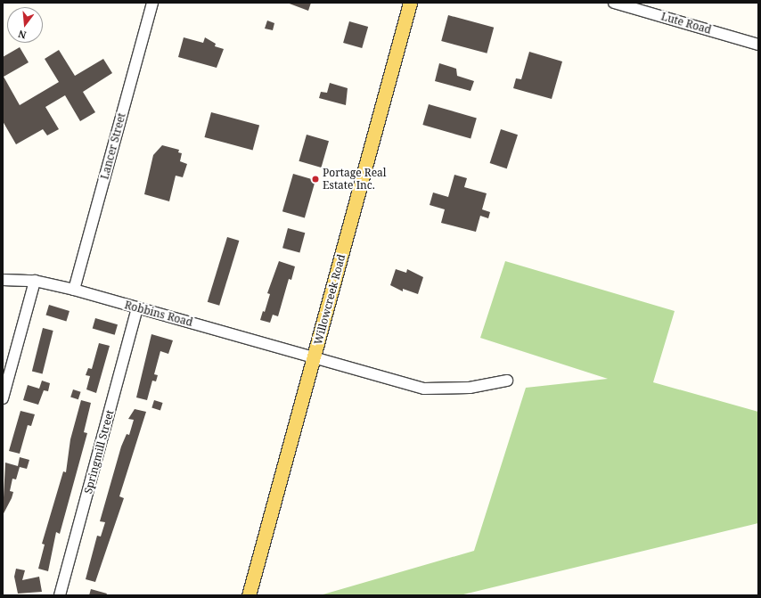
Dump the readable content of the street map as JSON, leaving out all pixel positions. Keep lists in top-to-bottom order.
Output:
{
  "streets": {
    "main road": ["Willowcreek Road"],
    "street": [
      "Lute Road",
      "Lancer Street",
      "Robbins Road",
      "Springmill Street"
    ]
  },
  "crossings": [
    ["Lancer Street", "Robbins Road"],
    ["Willowcreek Road", "Robbins Road"],
    ["Robbins Road", "Springmill Street"]
  ],
  "places": ["Portage Real Estate Inc."],
  "north": "bottom"
}
